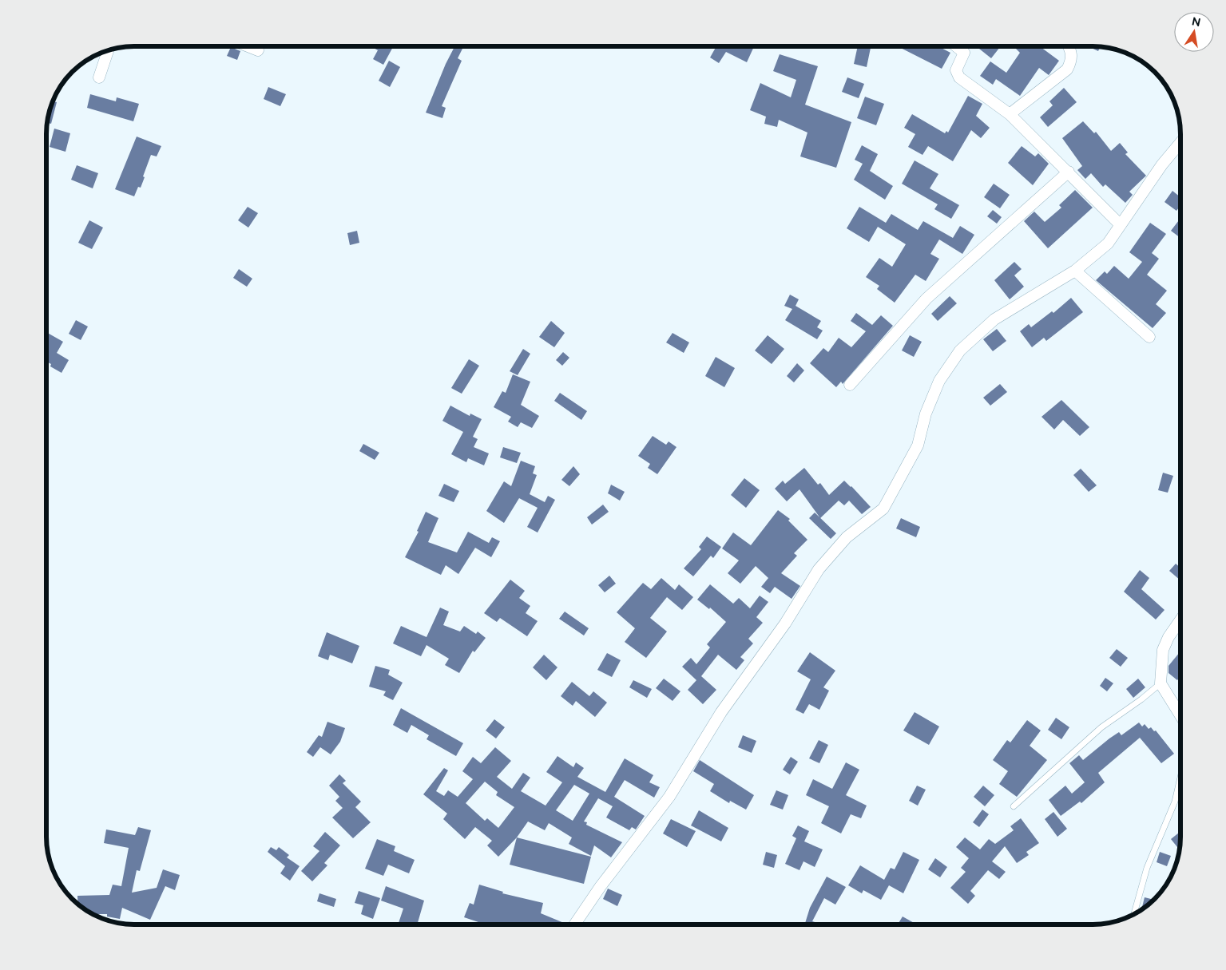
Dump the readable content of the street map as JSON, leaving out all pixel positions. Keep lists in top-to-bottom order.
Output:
{
  "north": "top"
}
